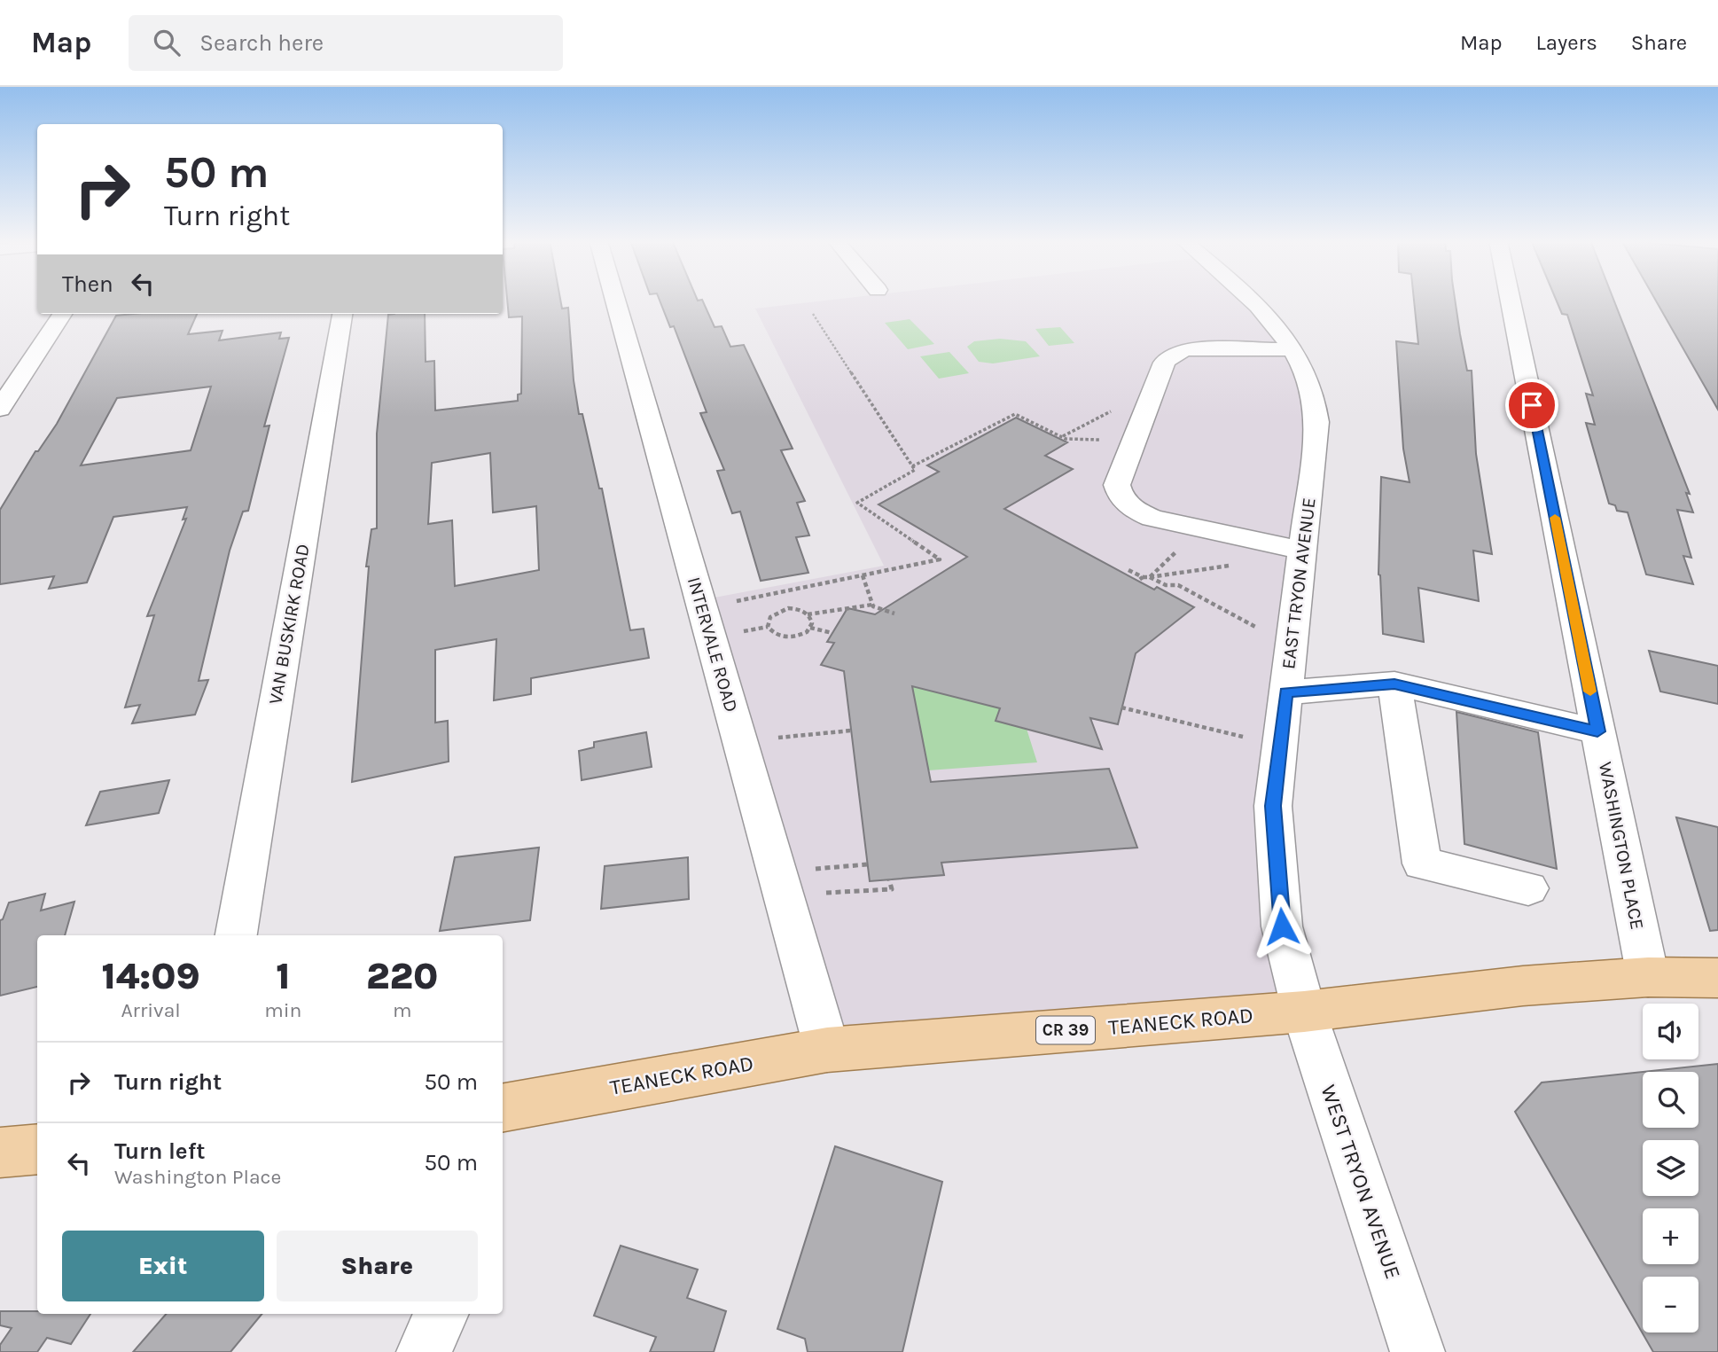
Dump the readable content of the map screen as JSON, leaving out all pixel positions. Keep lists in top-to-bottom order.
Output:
{
  "streets": {
    "main road": ["TEANECK ROAD", "CR 39"],
    "street": [
      "EAST TRYON AVENUE",
      "VAN BUSKIRK ROAD",
      "INTERVALE ROAD",
      "WASHINGTON PLACE",
      "WEST TRYON AVENUE"
    ]
  },
  "crossings": [
    ["EAST TRYON AVENUE", "TEANECK ROAD"],
    ["EAST TRYON AVENUE", "WEST TRYON AVENUE"],
    ["INTERVALE ROAD", "TEANECK ROAD"],
    ["WASHINGTON PLACE", "TEANECK ROAD"],
    ["TEANECK ROAD", "WEST TRYON AVENUE"]
  ],
  "page": {
    "header": "Map",
    "search": "Search here",
    "nav": ["Map", "Layers", "Share"],
    "turn": ["50 m", "Turn right"],
    "then": "Then",
    "eta": [
      "14:09",
      "Arrival",
      "1",
      "min",
      "220",
      "m"
    ],
    "map_buttons": ["+", "−"],
    "list": [
      {
        "name": "Turn right",
        "value": "50 m"
      },
      {
        "name": "Turn left",
        "note": "Washington Place",
        "value": "50 m"
      }
    ],
    "buttons": ["Exit", "Share"]
  }
}
